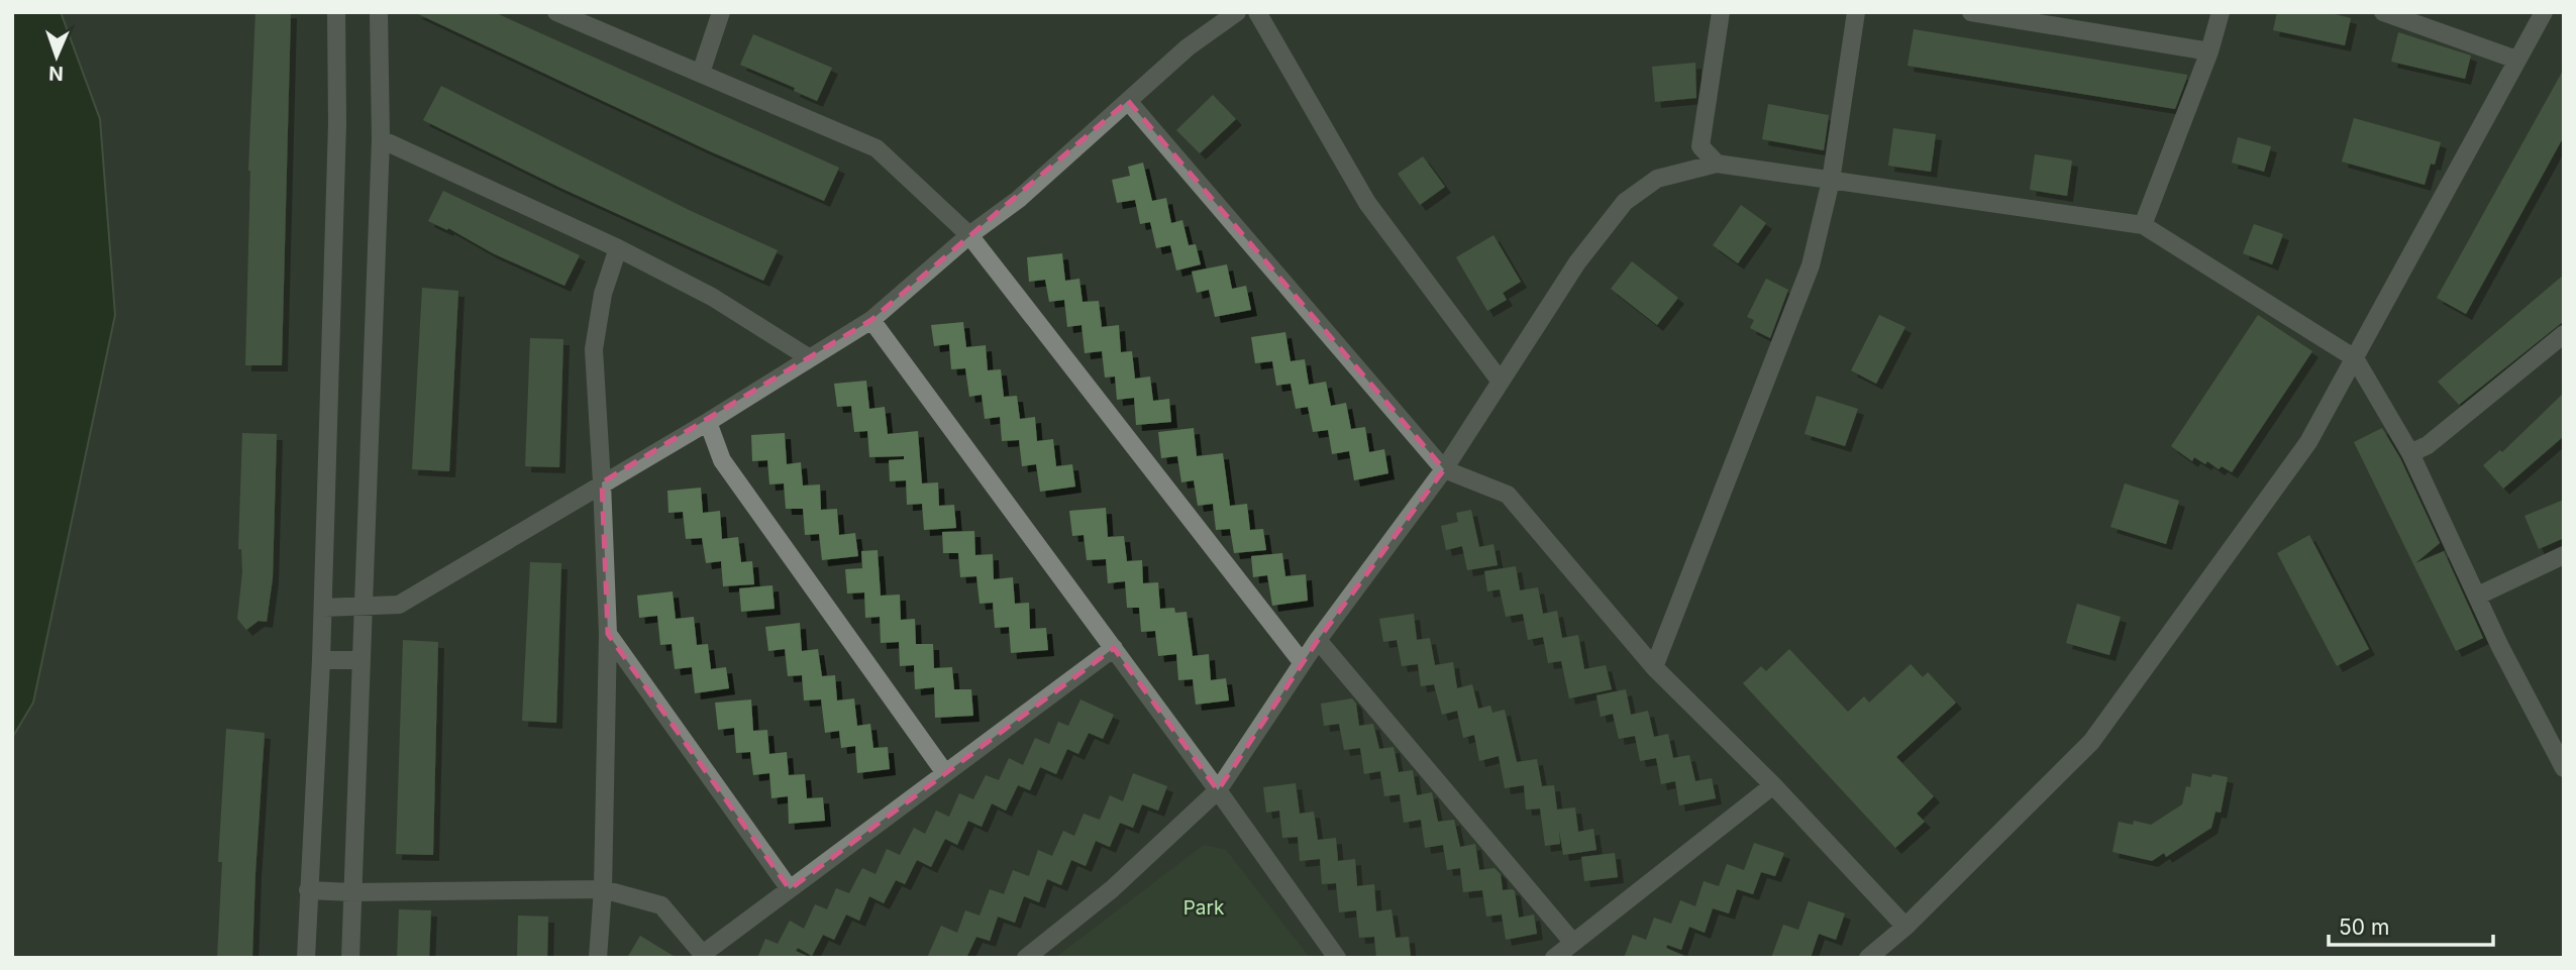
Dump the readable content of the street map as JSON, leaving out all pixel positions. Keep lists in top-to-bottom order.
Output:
{
  "parks": ["Park"],
  "scale_bar": "50 m",
  "north": "bottom"
}
